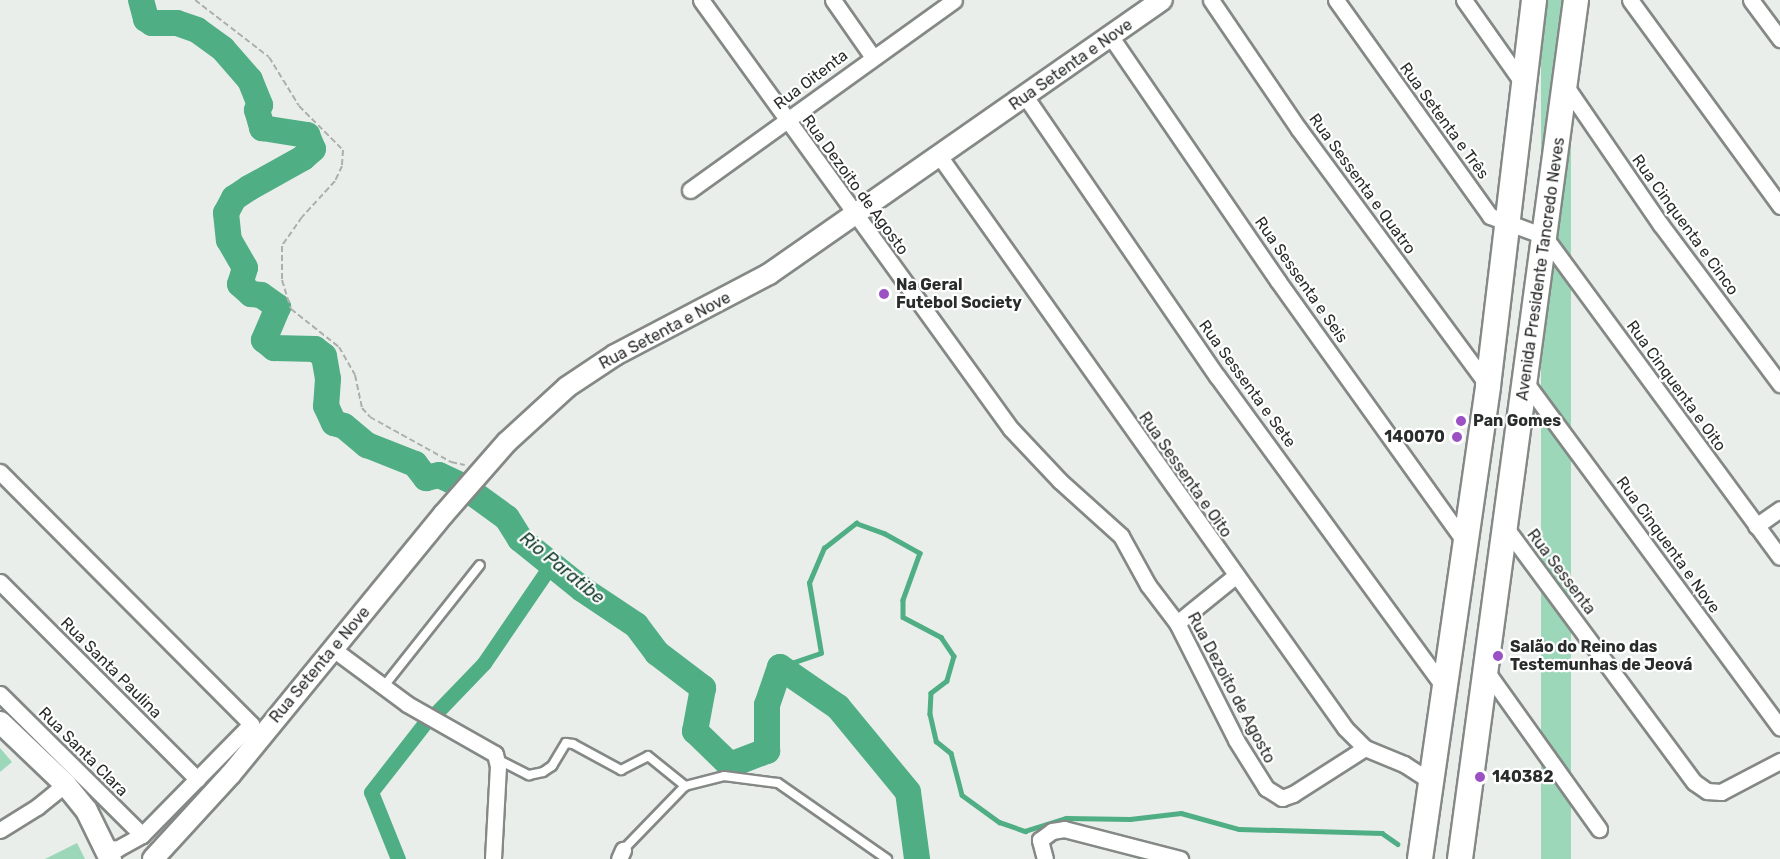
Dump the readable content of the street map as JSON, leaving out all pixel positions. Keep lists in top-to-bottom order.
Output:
{
  "streets": {
    "main road": ["Avenida Presidente Tancredo Neves"],
    "street": [
      "Rua Setenta e Nove",
      "Rua Oitenta",
      "Rua Setenta e Três",
      "Rua Sessenta e Quatro",
      "Rua Dezoito de Agosto",
      "Rua Cinquenta e Cinco",
      "Rua Sessenta e Seis",
      "Rua Sessenta e Sete",
      "Rua Cinquenta e Oito",
      "Rua Sessenta e Oito",
      "Rua Cinquenta e Nove",
      "Rua Sessenta",
      "Rua Santa Paulina",
      "Rua Santa Clara"
    ]
  },
  "crossings": [
    ["Rua Setenta e Nove", "Rua Dezoito de Agosto"],
    ["Rua Setenta e Nove", "Rua Sessenta e Seis"],
    ["Rua Setenta e Nove", "Rua Sessenta e Sete"],
    ["Rua Setenta e Nove", "Rua Sessenta e Oito"],
    ["Rua Oitenta", "Rua Dezoito de Agosto"],
    ["Rua Setenta e Três", "Avenida Presidente Tancredo Neves"],
    ["Rua Setenta e Três", "Rua Cinquenta e Oito"],
    ["Rua Dezoito de Agosto", "Rua Sessenta e Oito"],
    ["Rua Cinquenta e Cinco", "Avenida Presidente Tancredo Neves"],
    ["Avenida Presidente Tancredo Neves", "Rua Cinquenta e Oito"],
    ["Avenida Presidente Tancredo Neves", "Rua Cinquenta e Nove"],
    ["Avenida Presidente Tancredo Neves", "Rua Sessenta"]
  ],
  "water": ["Rio Paratibe"],
  "places": [
    "Na Geral Futebol Society",
    "Pan Gomes",
    "140070",
    "Salão do Reino das Testemunhas de Jeová",
    "140382"
  ]
}
